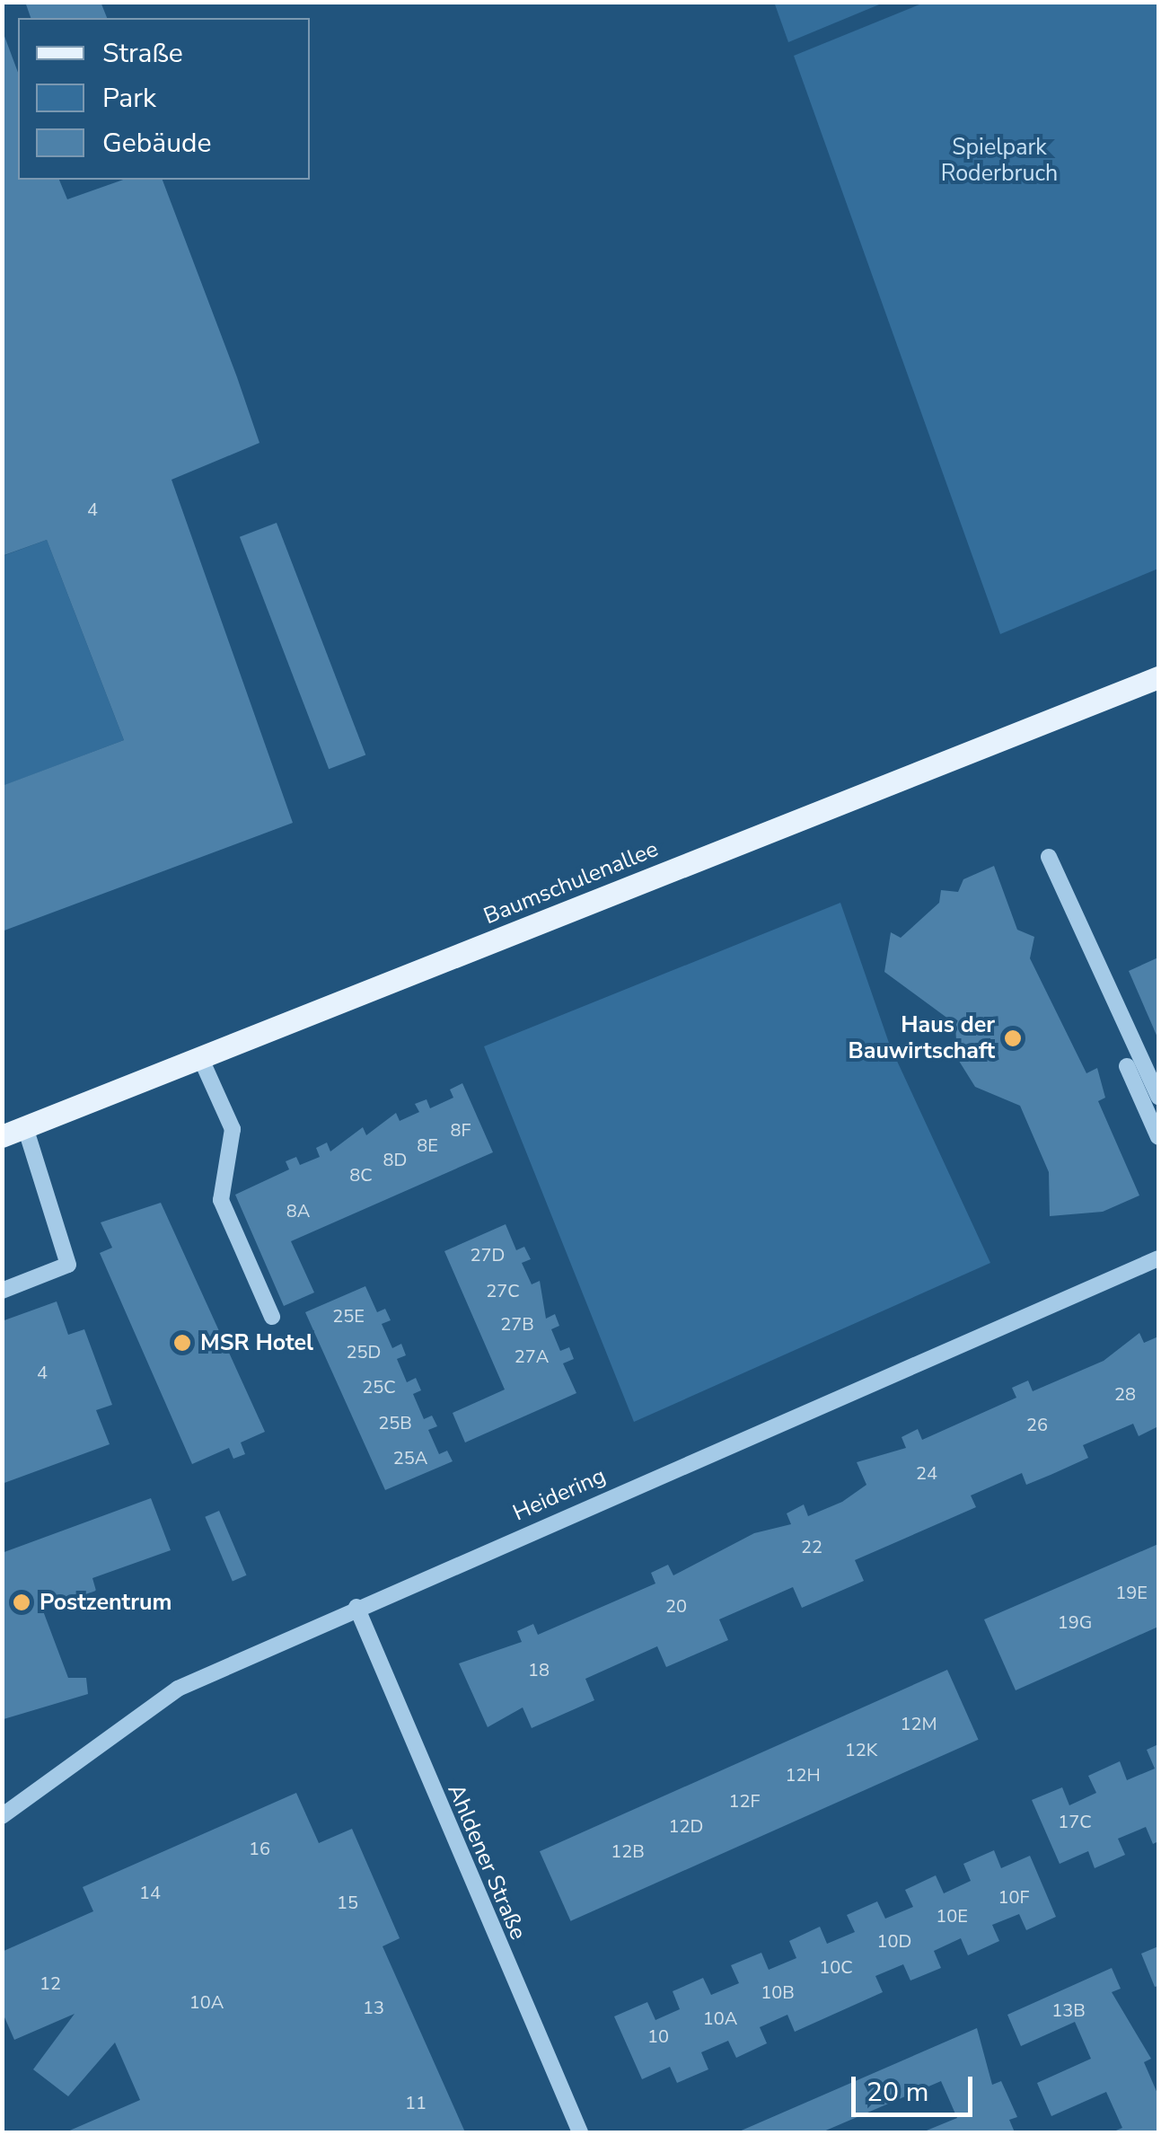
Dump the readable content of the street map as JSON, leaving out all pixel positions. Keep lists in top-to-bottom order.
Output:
{
  "streets": {
    "main road": ["Baumschulenallee"],
    "street": ["Heidering", "Ahldener Straße"]
  },
  "crossings": [
    ["Heidering", "Ahldener Straße"]
  ],
  "parks": ["Spielpark Roderbruch"],
  "places": ["Haus der Bauwirtschaft", "MSR Hotel", "Postzentrum"],
  "house_numbers": [
    "4",
    "8F",
    "8E",
    "8D",
    "8C",
    "8A",
    "27D",
    "27C",
    "25E",
    "27B",
    "25D",
    "27A",
    "4",
    "25C",
    "28",
    "25B",
    "26",
    "25A",
    "24",
    "22",
    "19E",
    "20",
    "19G",
    "18",
    "12M",
    "12K",
    "12H",
    "12F",
    "17C",
    "12D",
    "16",
    "12B",
    "14",
    "10F",
    "15",
    "10E",
    "10D",
    "10C",
    "12",
    "10B",
    "10A",
    "13",
    "13B",
    "10A",
    "10",
    "11"
  ],
  "legend": ["Straße", "Park", "Gebäude"],
  "scale_bar": "20 m"
}
